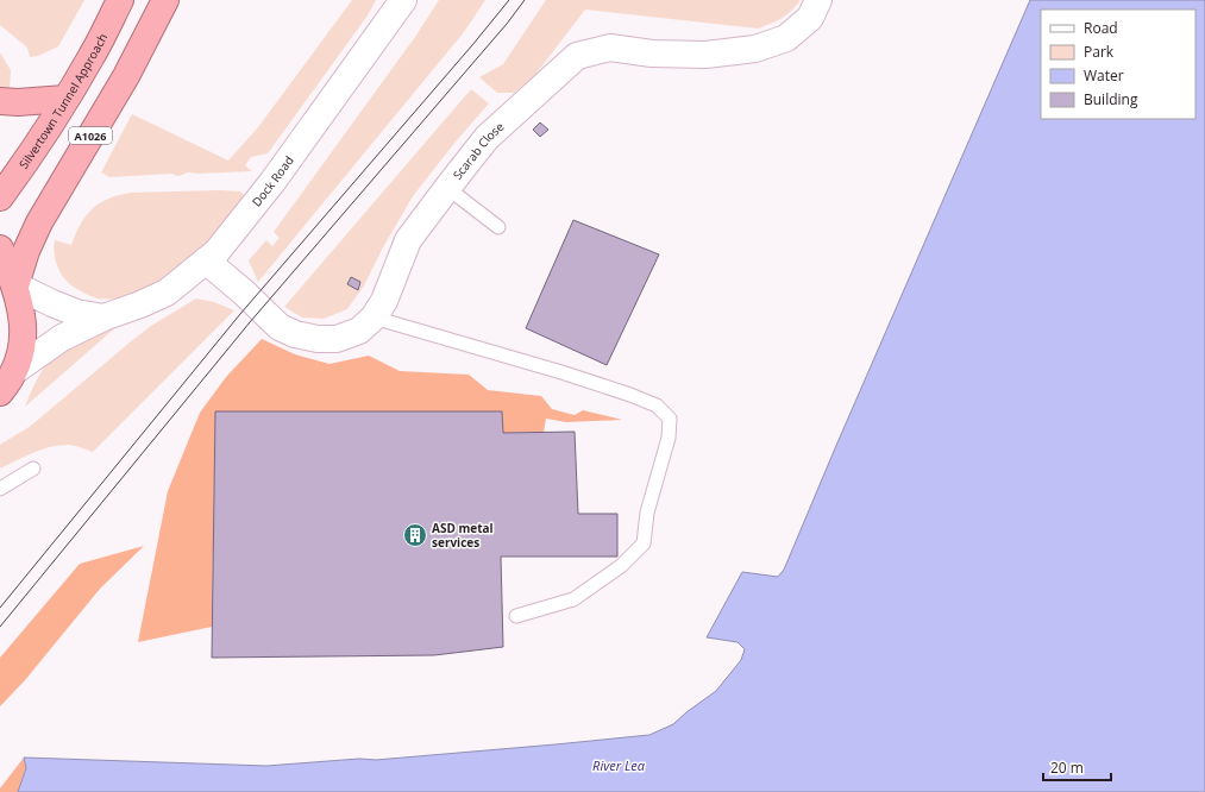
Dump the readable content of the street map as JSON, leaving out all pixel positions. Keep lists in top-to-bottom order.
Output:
{
  "streets": {
    "highway": ["Silvertown Tunnel Approach", "A1026"],
    "street": ["Scarab Close", "Dock Road"]
  },
  "crossings": [
    ["A1026", "Dock Road"],
    ["Scarab Close", "Dock Road"]
  ],
  "water": ["River Lea"],
  "places": {
    "building": ["ASD metal services"]
  },
  "legend": [
    "Road",
    "Park",
    "Water",
    "Building"
  ],
  "scale_bar": "20 m"
}
